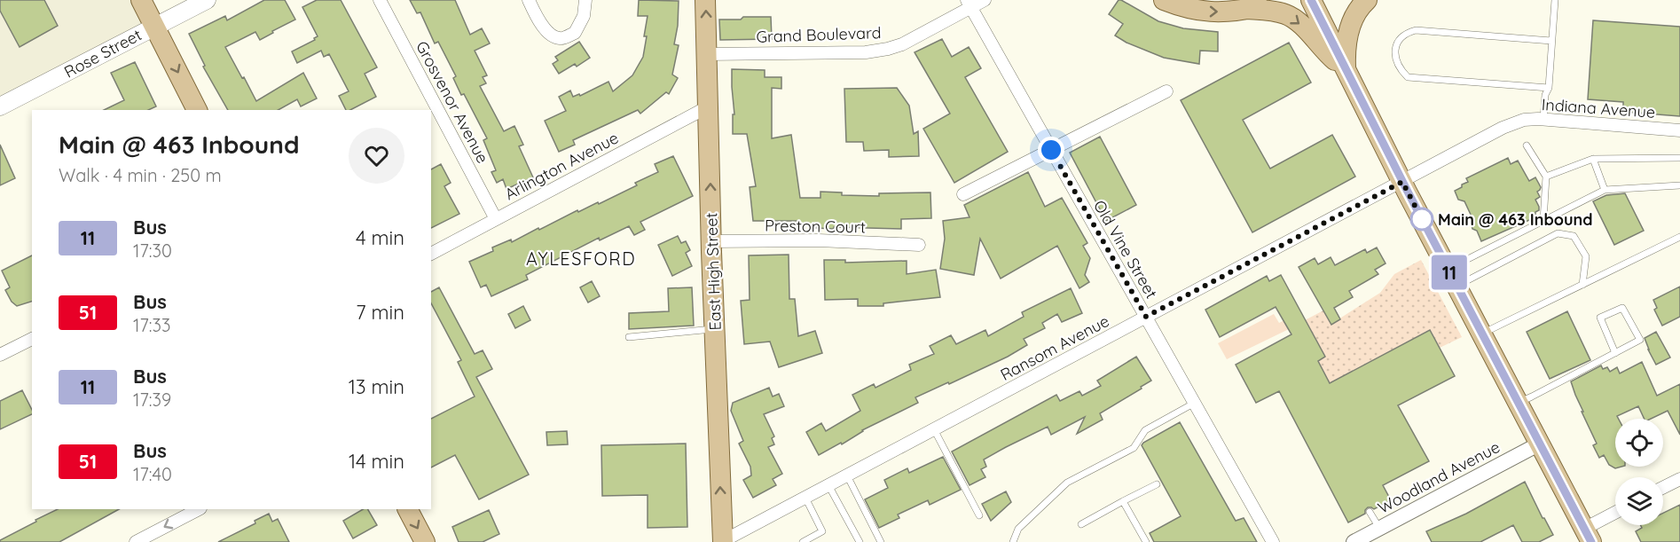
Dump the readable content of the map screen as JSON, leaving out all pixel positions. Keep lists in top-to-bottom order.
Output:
{
  "streets": {
    "main road": ["Rose Street", "East High Street"],
    "street": [
      "Grand Boulevard",
      "Grosvenor Avenue",
      "Indiana Avenue",
      "Arlington Avenue",
      "Preston Court",
      "Old Vine Street",
      "Ransom Avenue",
      "Woodland Avenue"
    ]
  },
  "crossings": [
    ["Grand Boulevard", "Old Vine Street"],
    ["Grand Boulevard", "East High Street"],
    ["Grosvenor Avenue", "Arlington Avenue"],
    ["Indiana Avenue", "Ransom Avenue"],
    ["Arlington Avenue", "East High Street"],
    ["Preston Court", "East High Street"],
    ["Old Vine Street", "Ransom Avenue"],
    ["East High Street", "Ransom Avenue"]
  ],
  "one_way": ["East High Street"],
  "districts": ["AYLESFORD"],
  "places": ["Main @ 463 Inbound"],
  "lines": ["bus line 11"],
  "page": {
    "on_map": "11",
    "heading": ["Main @ 463 Inbound", "Walk · 4 min · 250 m"],
    "list": [
      {
        "mark": "11",
        "name": "Bus",
        "note": "17:30",
        "value": "4 min"
      },
      {
        "mark": "51",
        "name": "Bus",
        "note": "17:33",
        "value": "7 min"
      },
      {
        "mark": "11",
        "name": "Bus",
        "note": "17:39",
        "value": "13 min"
      },
      {
        "mark": "51",
        "name": "Bus",
        "note": "17:40",
        "value": "14 min"
      }
    ]
  }
}
